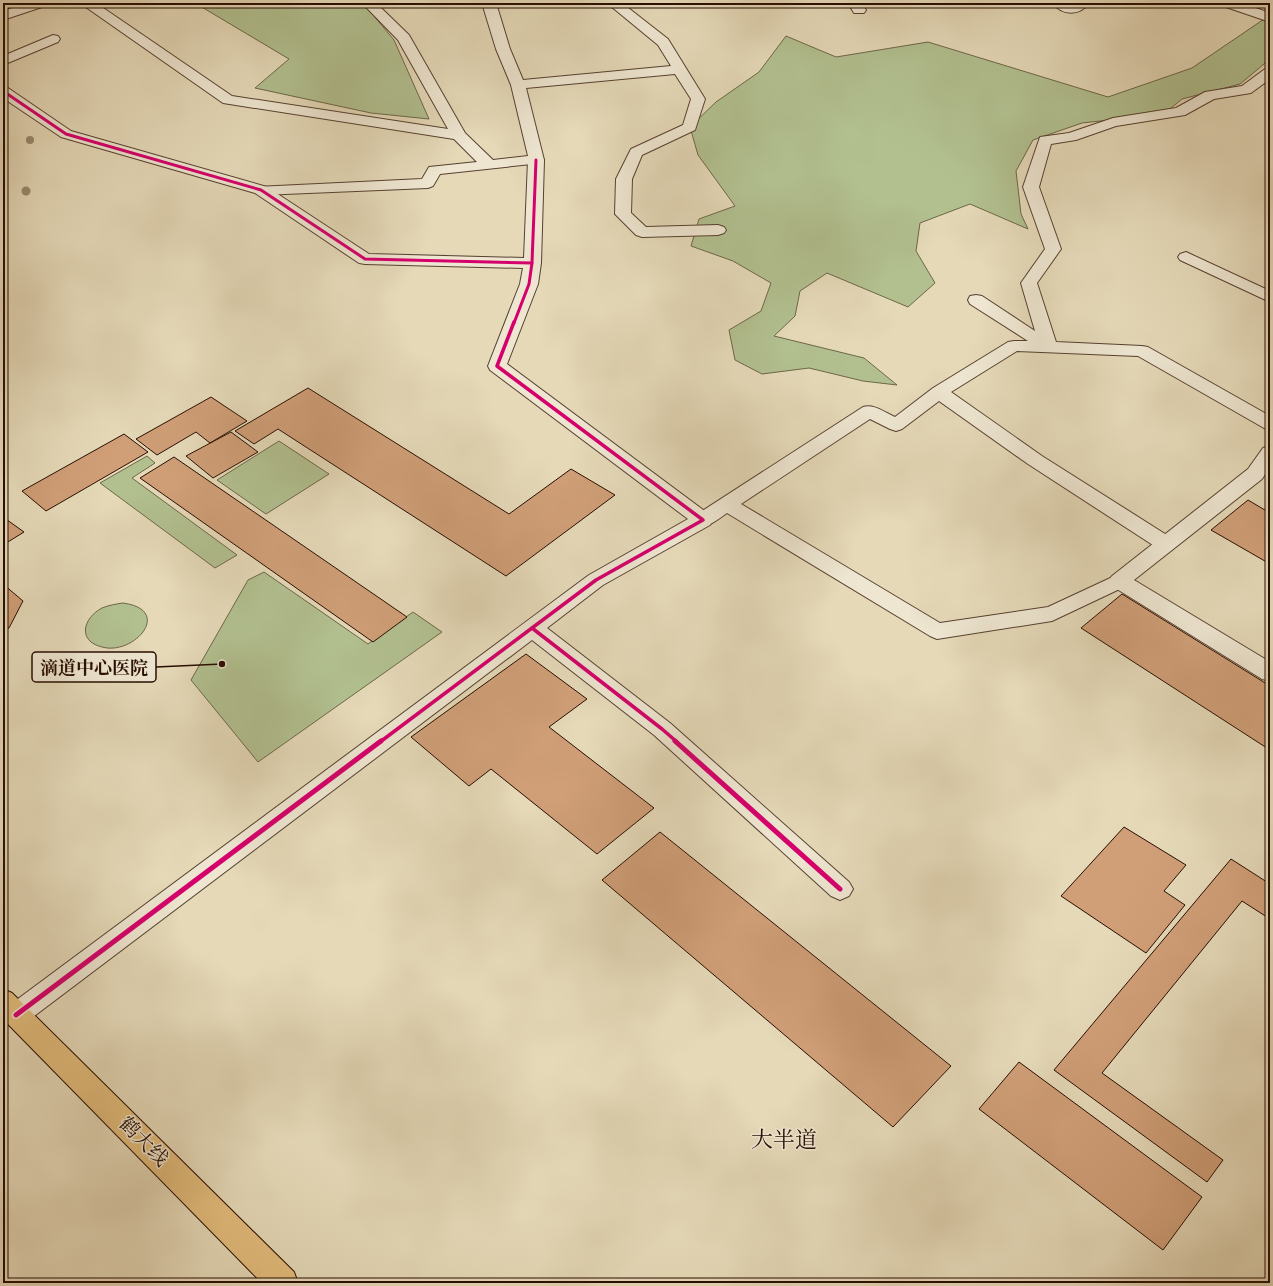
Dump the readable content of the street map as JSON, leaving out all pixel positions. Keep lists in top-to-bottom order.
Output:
{
  "streets": {
    "highway": ["鹤大线"]
  },
  "districts": ["大半道"],
  "places": ["滴道中心医院"]
}
